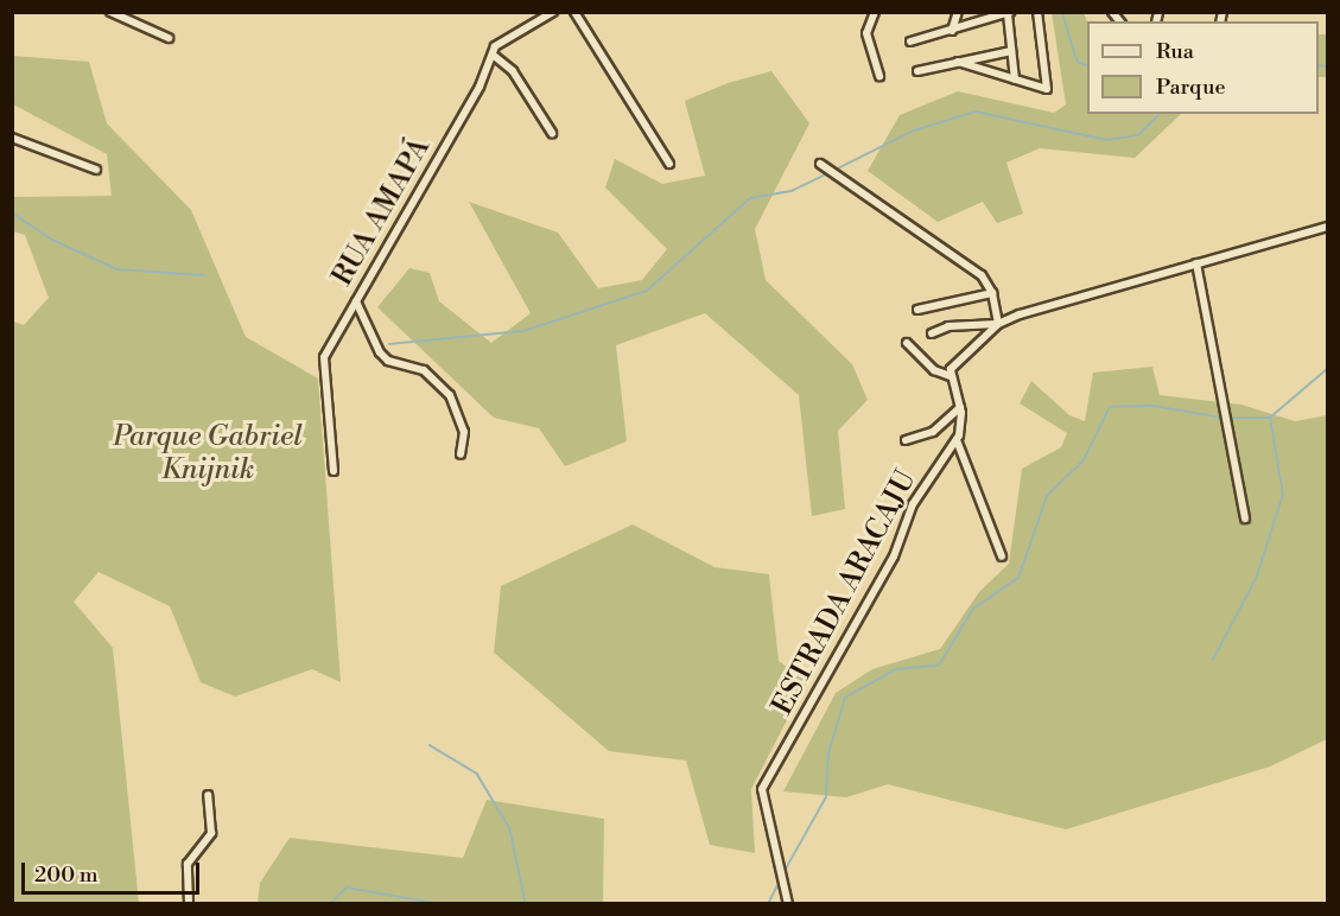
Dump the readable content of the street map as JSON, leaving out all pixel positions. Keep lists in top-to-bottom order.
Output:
{
  "streets": {
    "street": ["RUA AMAPÁ", "ESTRADA ARACAJU"]
  },
  "parks": ["Parque Gabriel Knijnik"],
  "legend": ["Rua", "Parque"],
  "scale_bar": "200 m"
}
